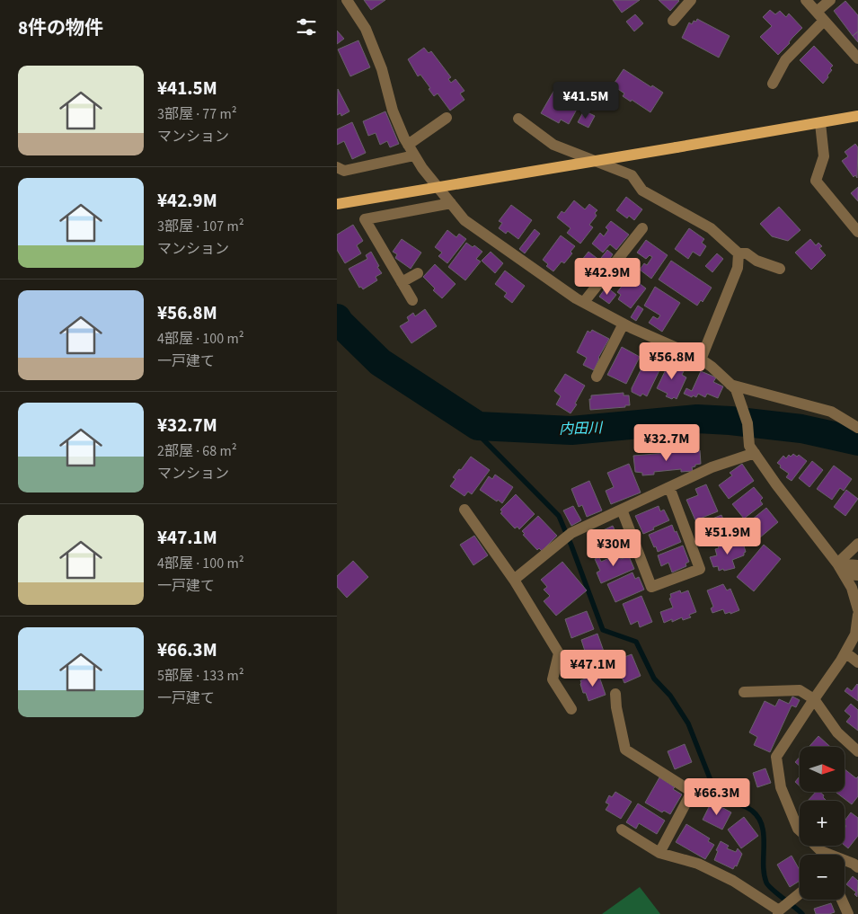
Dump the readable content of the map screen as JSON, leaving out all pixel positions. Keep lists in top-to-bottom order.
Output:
{
  "water": ["内田川"],
  "north": "right",
  "page": {
    "heading": "8件の物件",
    "list": [
      {
        "name": "¥41.5M",
        "note": "3部屋 · 77 m² · マンション"
      },
      {
        "name": "¥42.9M",
        "note": "3部屋 · 107 m² · マンション"
      },
      {
        "name": "¥56.8M",
        "note": "4部屋 · 100 m² · 一戸建て"
      },
      {
        "name": "¥32.7M",
        "note": "2部屋 · 68 m² · マンション"
      },
      {
        "name": "¥47.1M",
        "note": "4部屋 · 100 m² · 一戸建て"
      },
      {
        "name": "¥66.3M",
        "note": "5部屋 · 133 m² · 一戸建て"
      }
    ],
    "price": [
      "¥41.5M",
      "¥42.9M",
      "¥56.8M",
      "¥32.7M",
      "¥51.9M",
      "¥30M",
      "¥47.1M",
      "¥66.3M"
    ],
    "map_buttons": ["+", "−"]
  }
}
